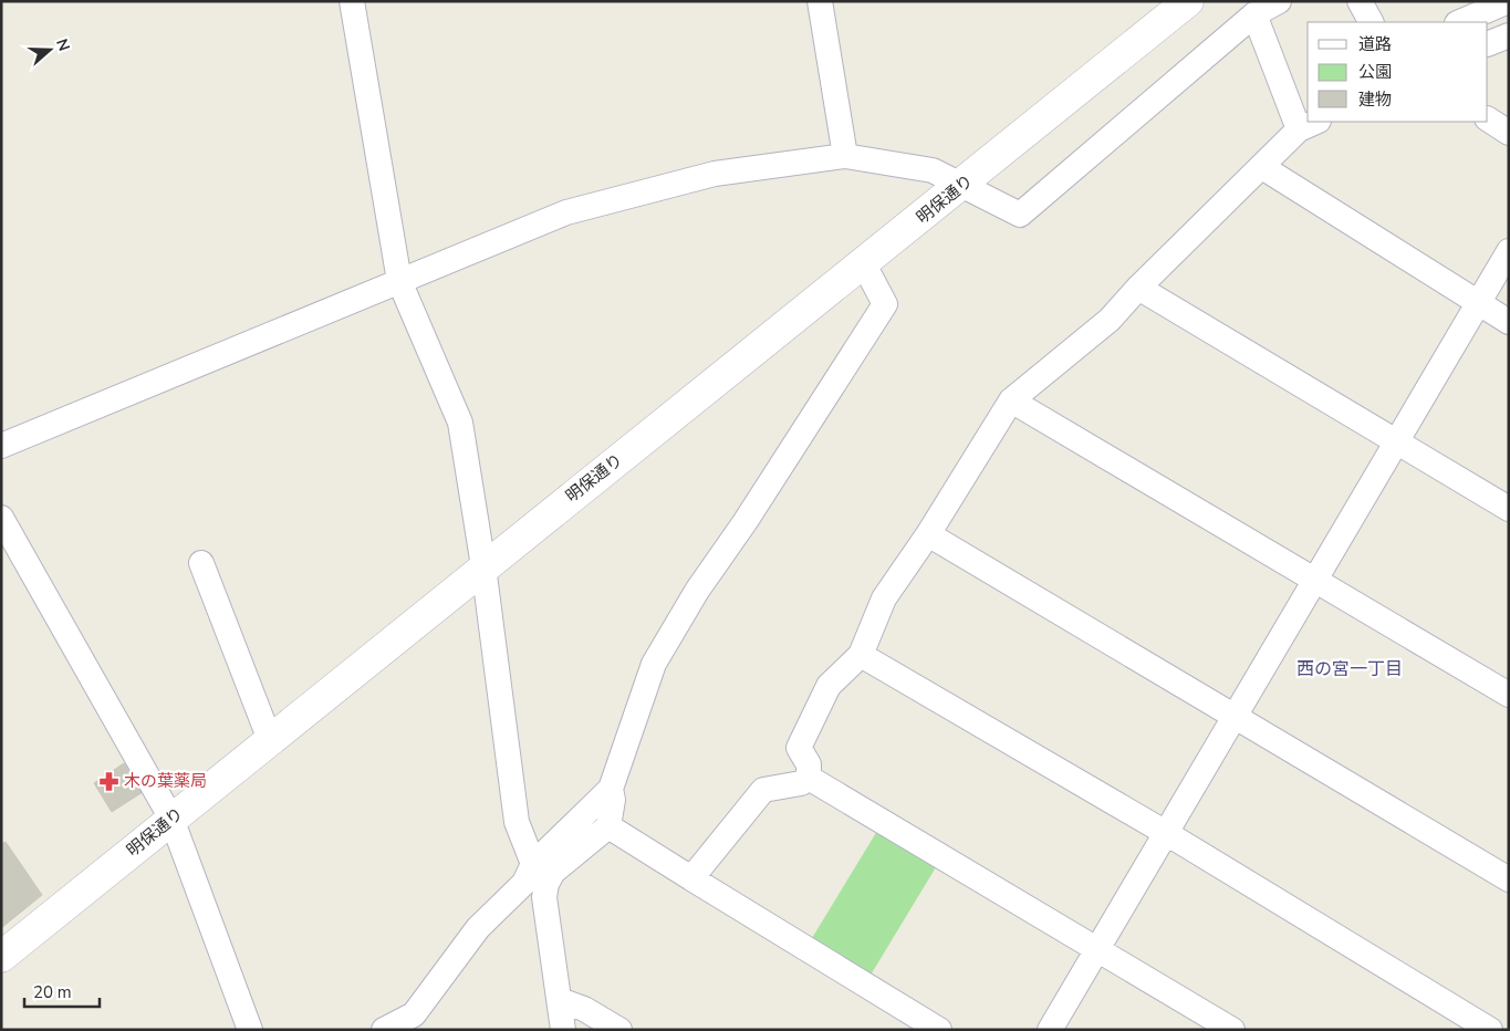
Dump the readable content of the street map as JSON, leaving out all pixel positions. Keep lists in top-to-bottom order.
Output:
{
  "streets": {
    "street": ["明保通り"]
  },
  "districts": ["西の宮一丁目"],
  "places": {
    "pharmacy": ["木の葉薬局"]
  },
  "legend": ["道路", "公園", "建物"],
  "scale_bar": "20 m",
  "north": "right"
}
